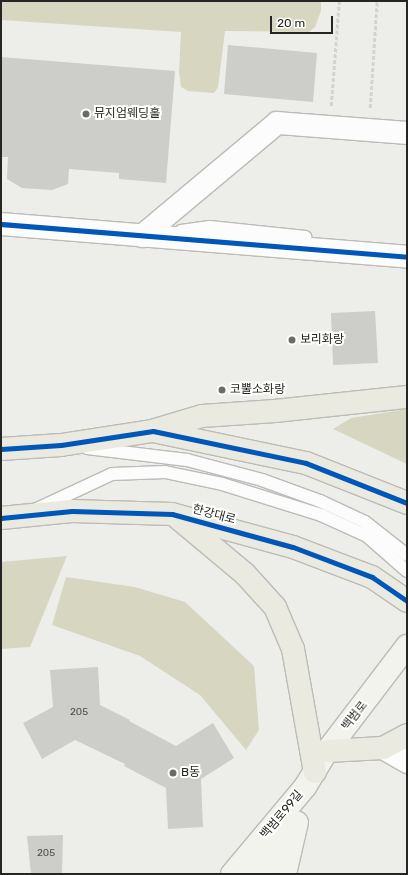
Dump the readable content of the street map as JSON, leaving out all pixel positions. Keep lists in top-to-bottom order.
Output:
{
  "streets": {
    "main road": ["한강대로", "백범로", "백범로99길"]
  },
  "crossings": [
    ["백범로", "백범로99길"]
  ],
  "places": [
    "뮤지엄웨딩홀",
    "보리화랑",
    "코뿔소화랑",
    "B동"
  ],
  "house_numbers": ["205", "205"],
  "scale_bar": "20 m"
}
